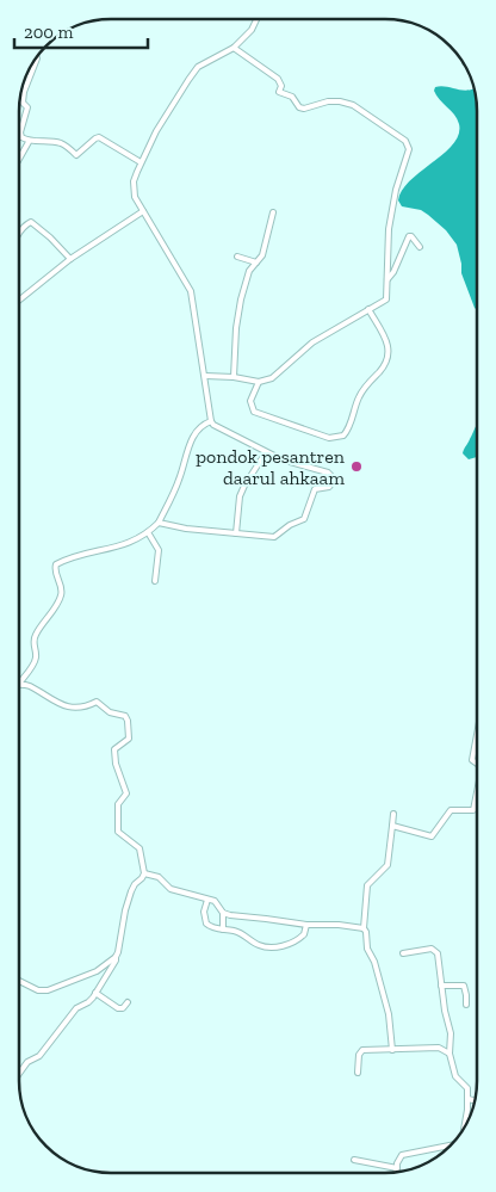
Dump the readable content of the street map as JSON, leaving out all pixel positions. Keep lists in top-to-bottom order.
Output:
{
  "places": ["pondok pesantren daarul ahkaam"],
  "scale_bar": "200 m"
}
